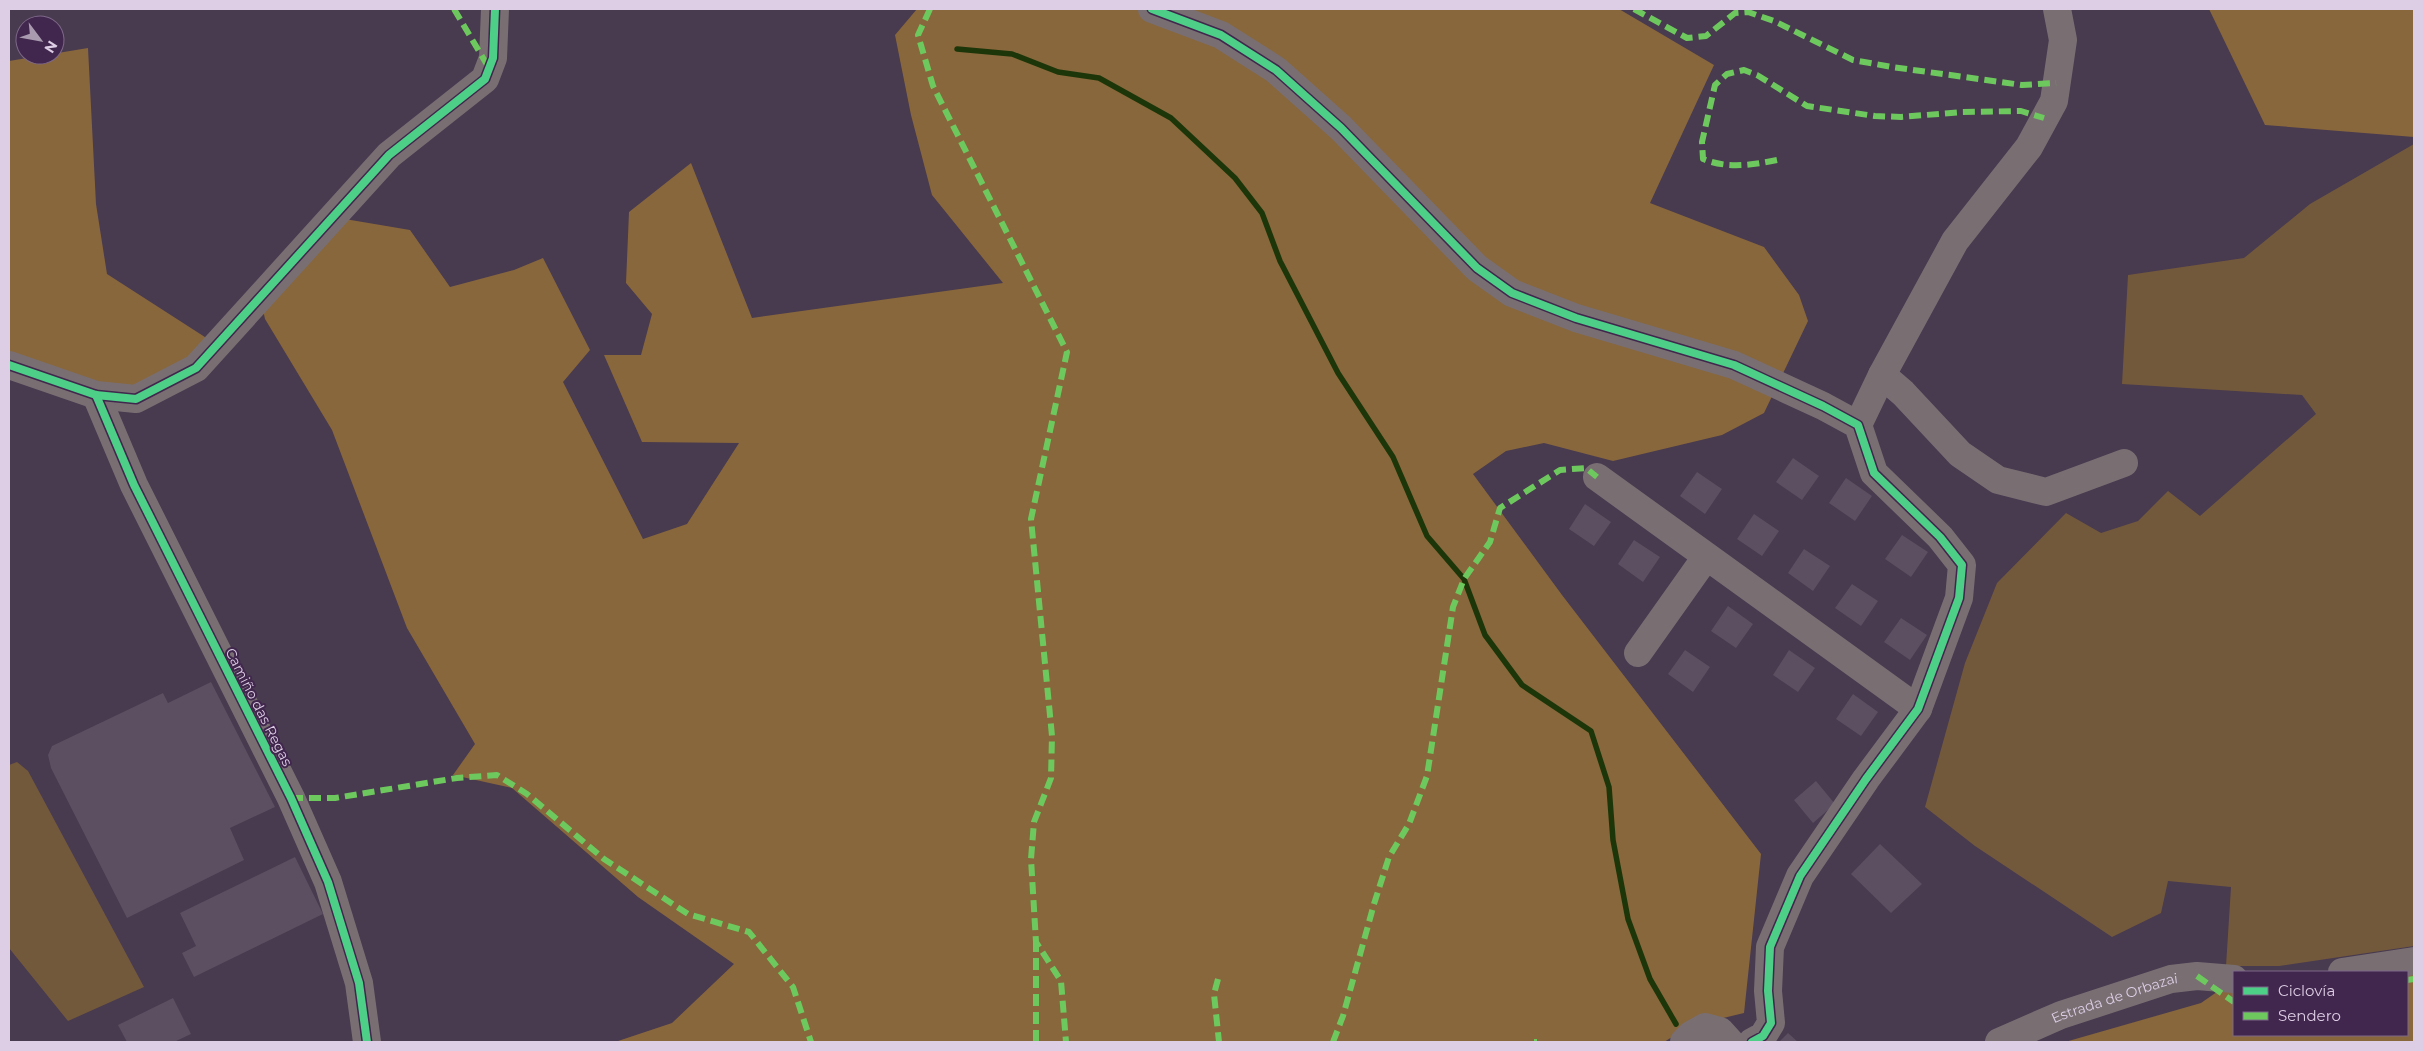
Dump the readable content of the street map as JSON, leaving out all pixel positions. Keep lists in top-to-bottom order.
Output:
{
  "streets": {
    "street": ["Camiño das Regas", "Estrada de Orbazai"]
  },
  "legend": ["Ciclovía", "Sendero"],
  "north": "bottom right"
}
